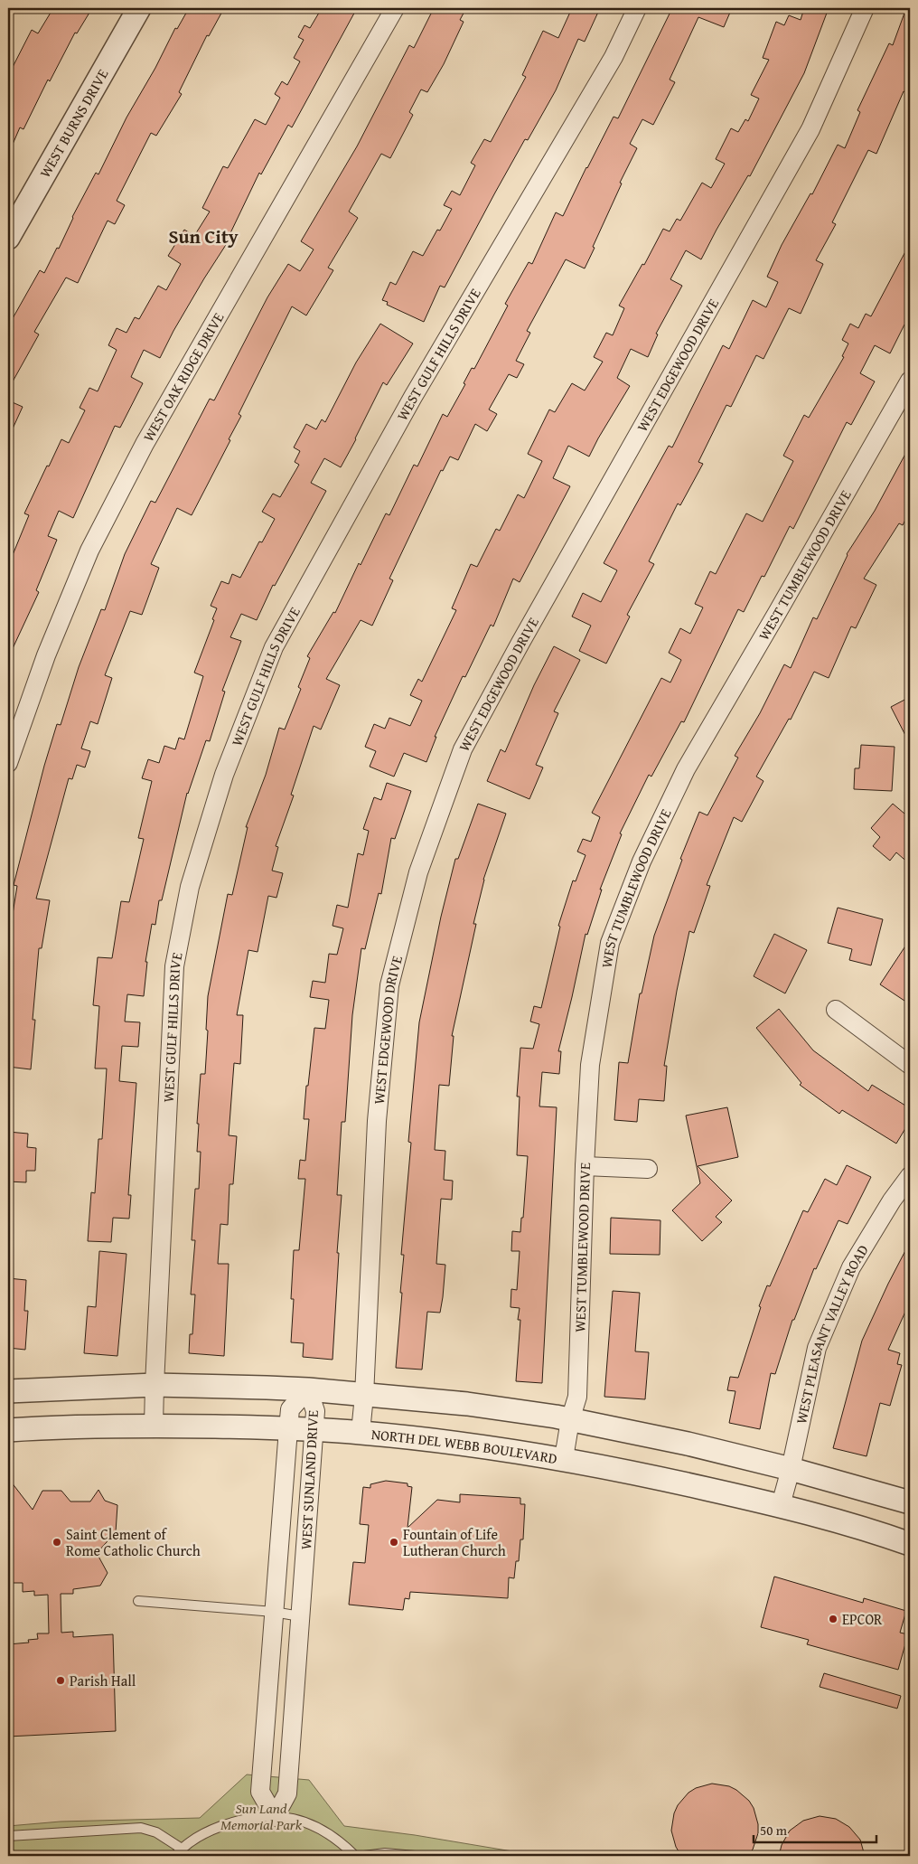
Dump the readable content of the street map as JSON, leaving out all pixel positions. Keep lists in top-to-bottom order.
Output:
{
  "streets": {
    "street": [
      "WEST BURNS DRIVE",
      "WEST GULF HILLS DRIVE",
      "WEST EDGEWOOD DRIVE",
      "WEST OAK RIDGE DRIVE",
      "WEST TUMBLEWOOD DRIVE",
      "WEST PLEASANT VALLEY ROAD",
      "NORTH DEL WEBB BOULEVARD",
      "WEST SUNLAND DRIVE"
    ]
  },
  "crossings": [
    ["WEST GULF HILLS DRIVE", "NORTH DEL WEBB BOULEVARD"],
    ["WEST EDGEWOOD DRIVE", "NORTH DEL WEBB BOULEVARD"],
    ["WEST TUMBLEWOOD DRIVE", "NORTH DEL WEBB BOULEVARD"],
    ["WEST PLEASANT VALLEY ROAD", "NORTH DEL WEBB BOULEVARD"],
    ["NORTH DEL WEBB BOULEVARD", "WEST SUNLAND DRIVE"]
  ],
  "districts": ["Sun City"],
  "parks": ["Sun Land Memorial Park"],
  "places": [
    "Saint Clement of Rome Catholic Church",
    "Fountain of Life Lutheran Church",
    "EPCOR",
    "Parish Hall"
  ],
  "scale_bar": "50 m"
}
